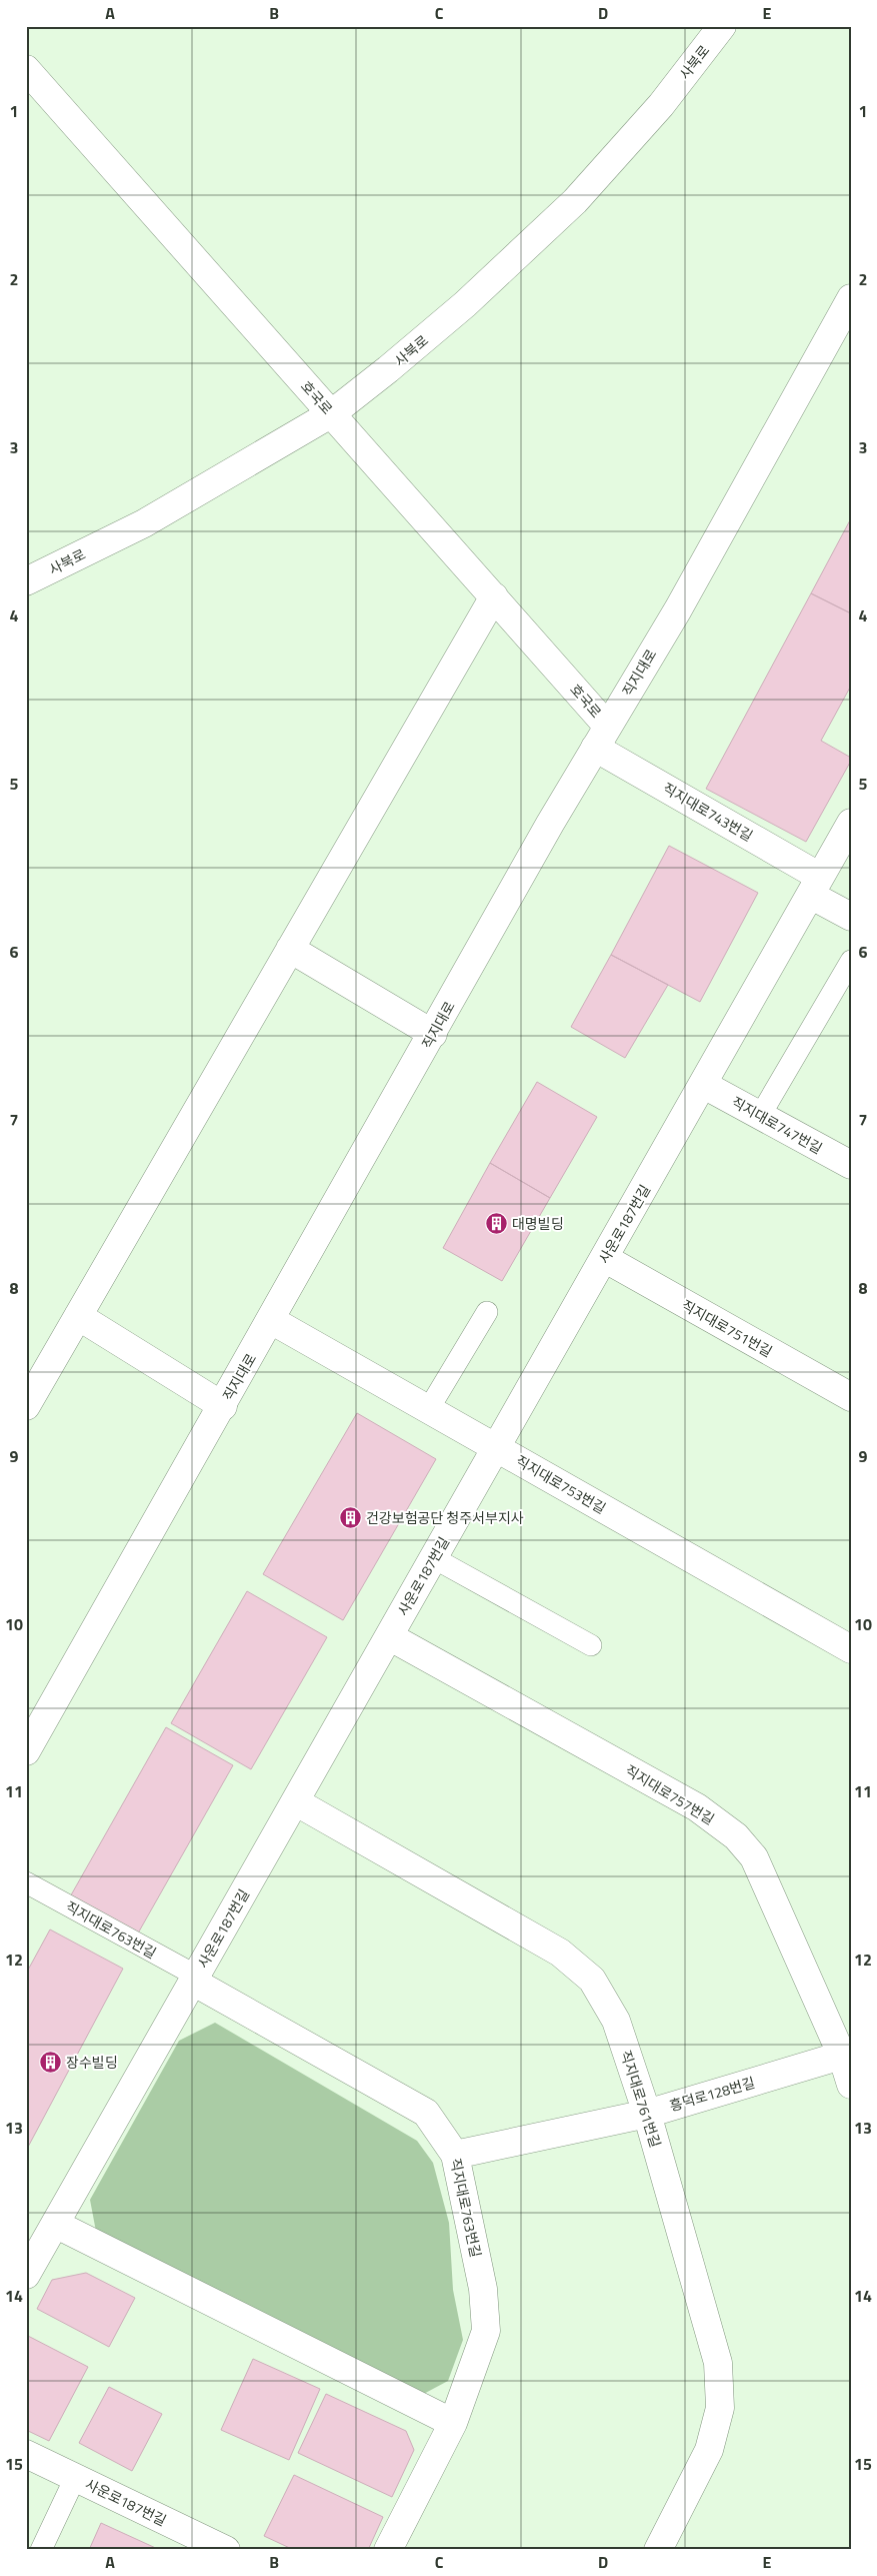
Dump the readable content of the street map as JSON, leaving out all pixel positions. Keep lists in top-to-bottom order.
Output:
{
  "streets": {
    "street": [
      "사북로",
      "호국로",
      "직지대로",
      "직지대로743번길",
      "직지대로747번길",
      "사운로187번길",
      "직지대로751번길",
      "직지대로753번길",
      "직지대로757번길",
      "직지대로763번길",
      "흥덕로128번길",
      "직지대로761번길"
    ]
  },
  "crossings": [
    ["사북로", "호국로"],
    ["호국로", "직지대로"],
    ["호국로", "직지대로743번길"],
    ["직지대로", "직지대로743번길"],
    ["직지대로", "직지대로753번길"],
    ["직지대로743번길", "사운로187번길"],
    ["직지대로747번길", "사운로187번길"],
    ["사운로187번길", "직지대로751번길"],
    ["사운로187번길", "직지대로753번길"],
    ["사운로187번길", "직지대로757번길"],
    ["사운로187번길", "직지대로763번길"],
    ["사운로187번길", "직지대로761번길"],
    ["직지대로757번길", "흥덕로128번길"],
    ["직지대로763번길", "흥덕로128번길"],
    ["흥덕로128번길", "직지대로761번길"]
  ],
  "places": {
    "building": ["대명빌딩", "건강보험공단 청주서부지사", "장수빌딩"]
  },
  "grid": {
    "columns": [
      "A",
      "B",
      "C",
      "D",
      "E"
    ],
    "rows": [
      "1",
      "2",
      "3",
      "4",
      "5",
      "6",
      "7",
      "8",
      "9",
      "10",
      "11",
      "12",
      "13",
      "14",
      "15"
    ]
  }
}
